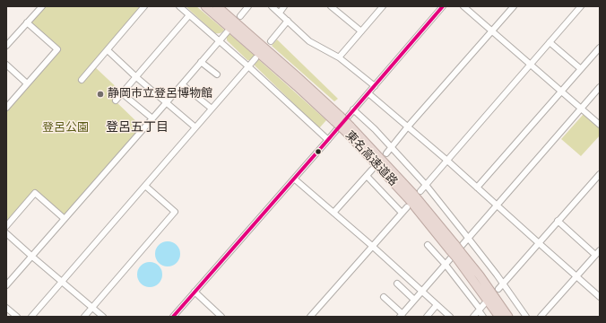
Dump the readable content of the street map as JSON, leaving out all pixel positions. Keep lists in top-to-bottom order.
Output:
{
  "streets": {
    "highway": ["東名高速道路"]
  },
  "districts": ["登呂五丁目"],
  "parks": ["登呂公園"],
  "places": ["静岡市立登呂博物館"]
}
